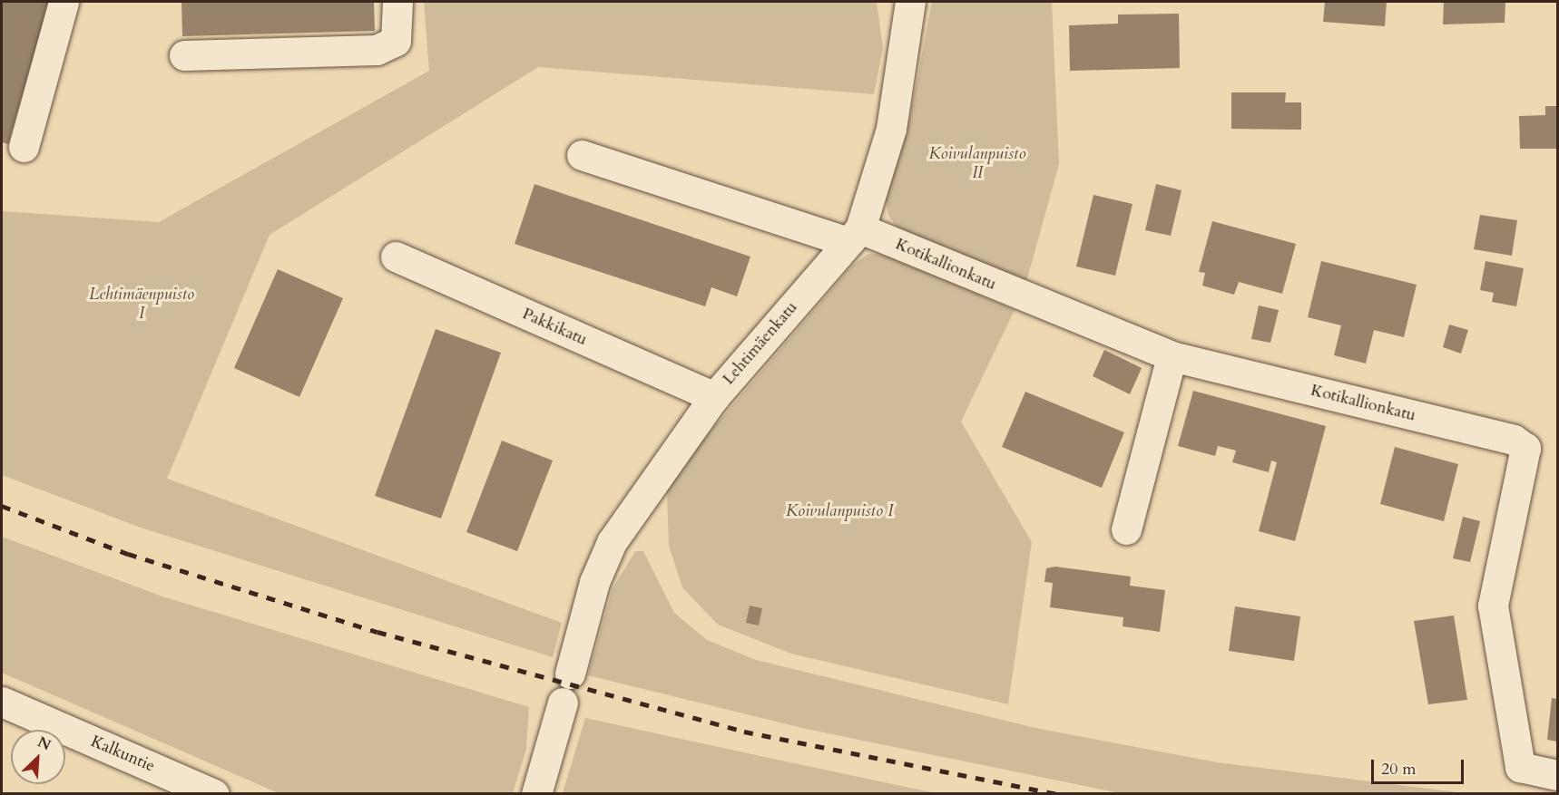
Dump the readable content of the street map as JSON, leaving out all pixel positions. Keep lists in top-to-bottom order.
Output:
{
  "streets": {
    "street": [
      "Kotikallionkatu",
      "Pakkikatu",
      "Lehtimäenkatu",
      "Kalkuntie"
    ]
  },
  "crossings": [
    ["Kotikallionkatu", "Lehtimäenkatu"],
    ["Pakkikatu", "Lehtimäenkatu"]
  ],
  "parks": ["Koivulanpuisto II", "Lehtimäenpuisto I", "Koivulanpuisto I"],
  "scale_bar": "20 m",
  "north": "top right"
}
